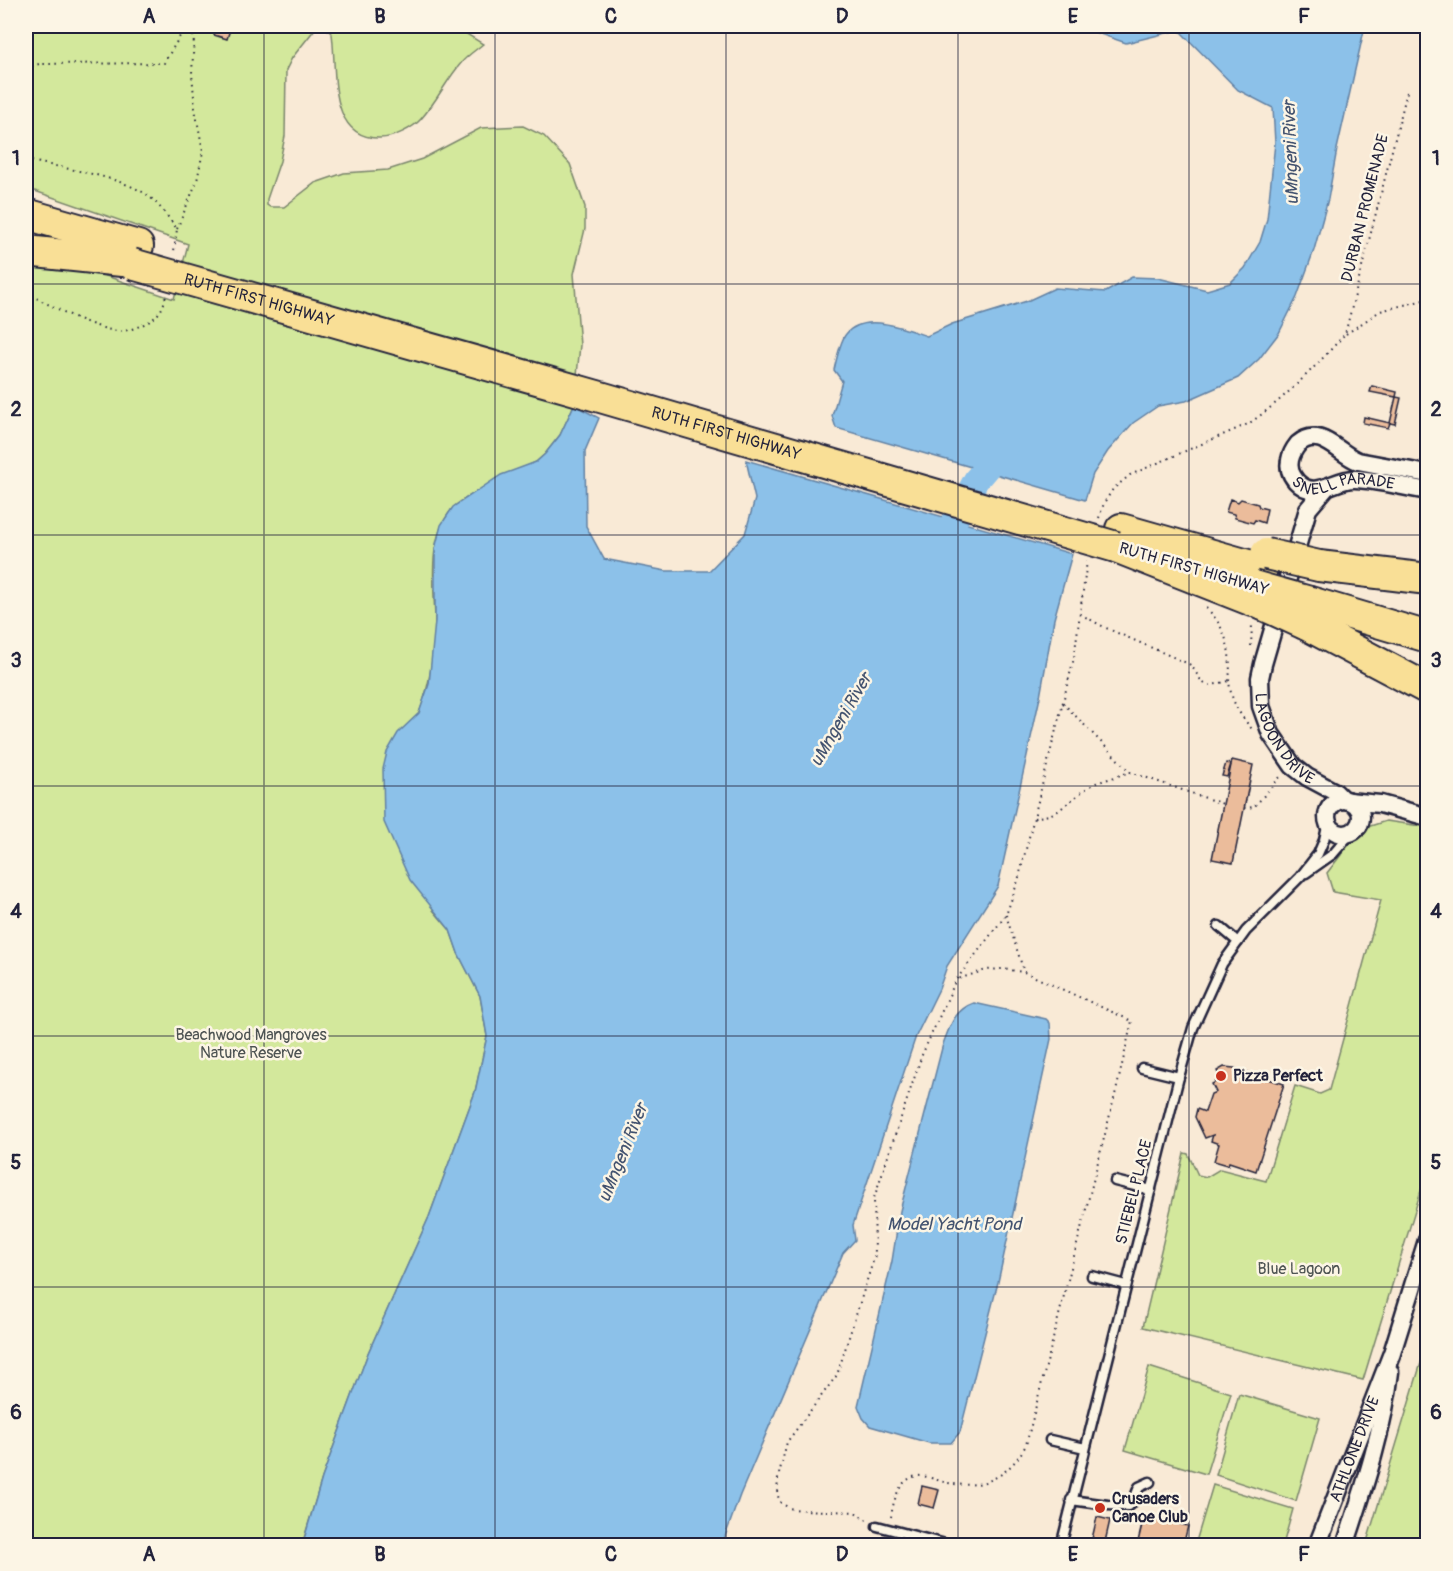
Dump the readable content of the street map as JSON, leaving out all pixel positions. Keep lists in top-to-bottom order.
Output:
{
  "streets": {
    "highway": ["RUTH FIRST HIGHWAY"],
    "street": ["SNELL PARADE", "LAGOON DRIVE", "ATHLONE DRIVE"],
    "lane": ["STIEBEL PLACE"],
    "path": ["DURBAN PROMENADE"]
  },
  "crossings": [
    ["SNELL PARADE", "LAGOON DRIVE"],
    ["LAGOON DRIVE", "STIEBEL PLACE"]
  ],
  "water": ["uMngeni River", "Model Yacht Pond"],
  "parks": ["Beachwood Mangroves Nature Reserve", "Blue Lagoon"],
  "places": ["Pizza Perfect", "Crusaders Canoe Club"],
  "grid": {
    "columns": [
      "A",
      "B",
      "C",
      "D",
      "E",
      "F"
    ],
    "rows": [
      "1",
      "2",
      "3",
      "4",
      "5",
      "6"
    ]
  }
}
